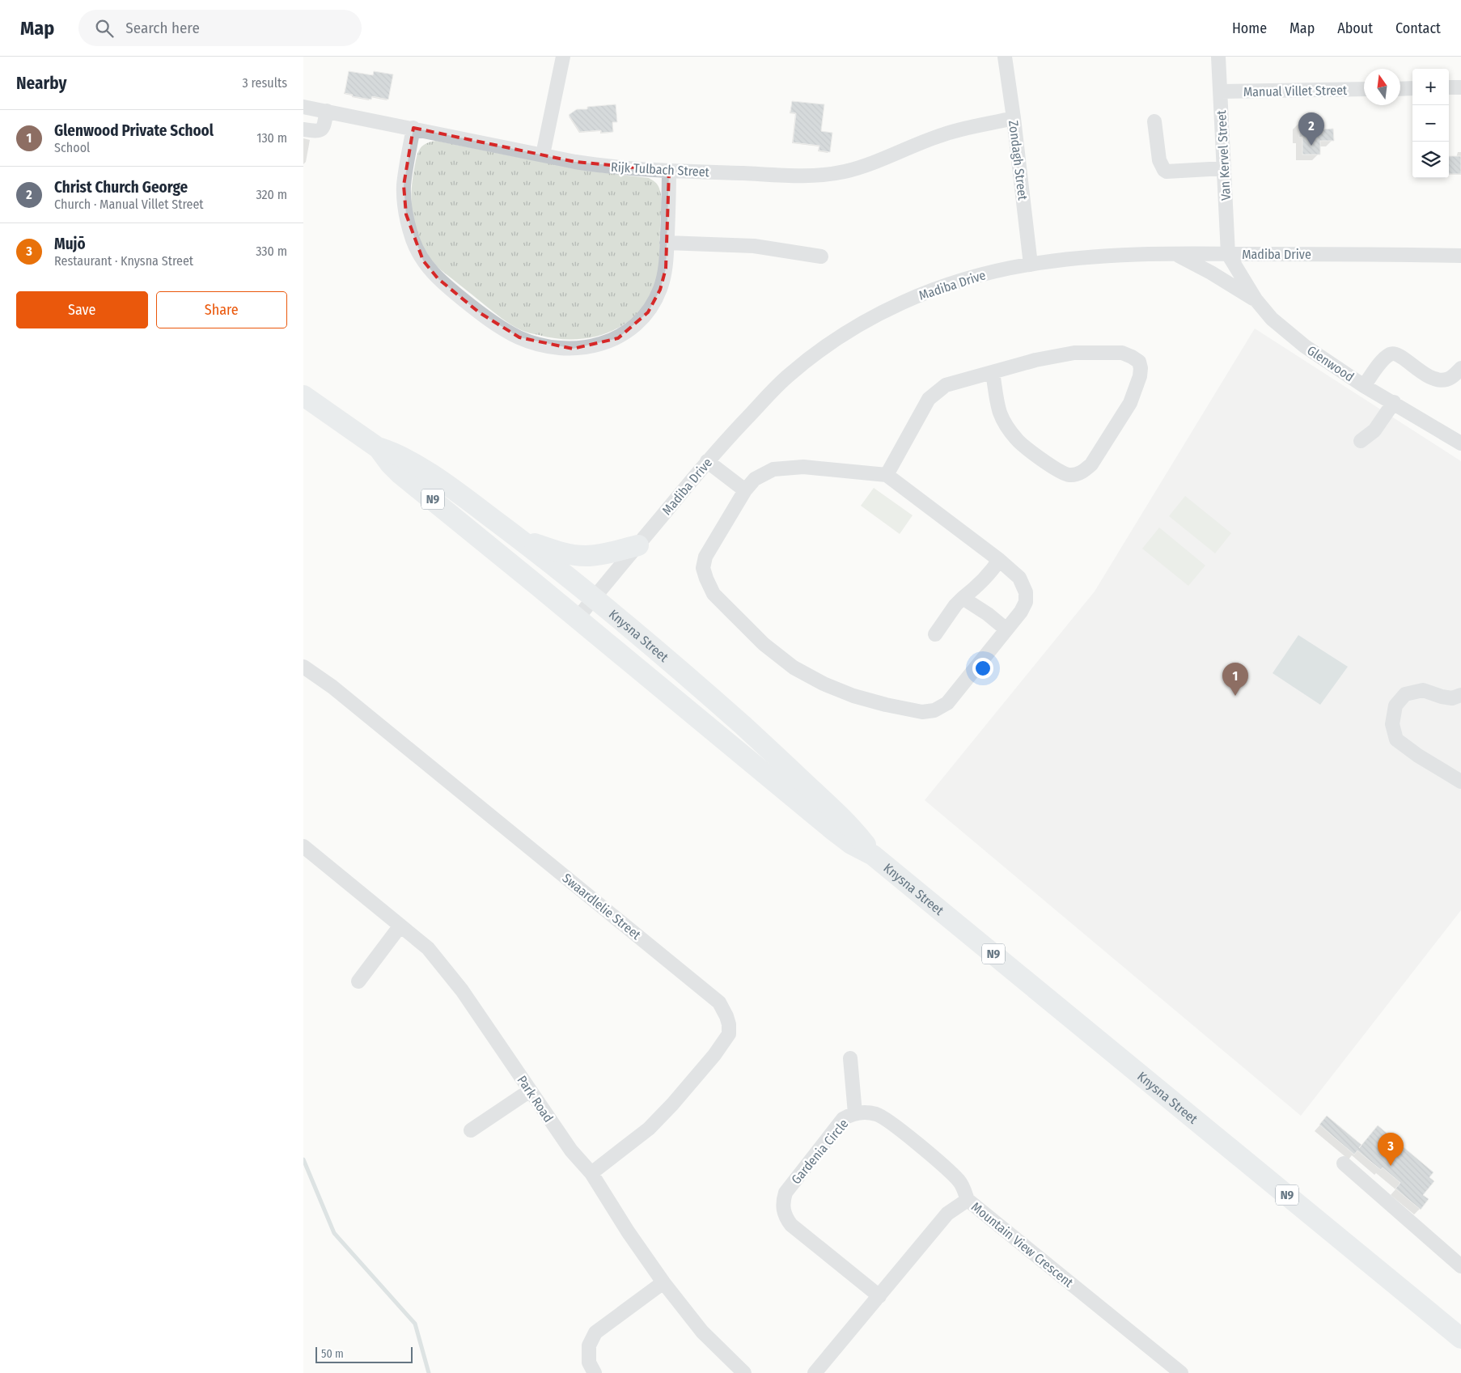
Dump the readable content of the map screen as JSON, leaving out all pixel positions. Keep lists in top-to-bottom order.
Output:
{
  "streets": {
    "highway": ["N9", "Knysna Street"],
    "street": [
      "Manual Villet Street",
      "Van Kervel Street",
      "Zondagh Street",
      "Rijk Tulbach Street",
      "Madiba Drive",
      "Glenwood",
      "Swaardlelie Street",
      "Park Road",
      "Gardenia Circle",
      "Mountain View Crescent"
    ]
  },
  "crossings": [
    ["Manual Villet Street", "Van Kervel Street"],
    ["Van Kervel Street", "Madiba Drive"],
    ["Van Kervel Street", "Glenwood"],
    ["Zondagh Street", "Rijk Tulbach Street"],
    ["Zondagh Street", "Madiba Drive"],
    ["Madiba Drive", "Glenwood"],
    ["Madiba Drive", "Knysna Street"],
    ["Swaardlelie Street", "Park Road"],
    ["Gardenia Circle", "Mountain View Crescent"]
  ],
  "scale_bar": "50 m",
  "north": "top",
  "page": {
    "header": "Map",
    "search": "Search here",
    "nav": [
      "Home",
      "Map",
      "About",
      "Contact"
    ],
    "heading": ["Nearby", "3 results"],
    "map_buttons": ["+", "−"],
    "list": [
      {
        "mark": "1",
        "name": "Glenwood Private School",
        "note": "School",
        "value": "130 m"
      },
      {
        "mark": "2",
        "name": "Christ Church George",
        "note": "Church · Manual Villet Street",
        "value": "320 m"
      },
      {
        "mark": "3",
        "name": "Mujō",
        "note": "Restaurant · Knysna Street",
        "value": "330 m"
      }
    ],
    "pins": ["2", "1", "3"],
    "buttons": ["Save", "Share"],
    "scale": "50 m"
  }
}
